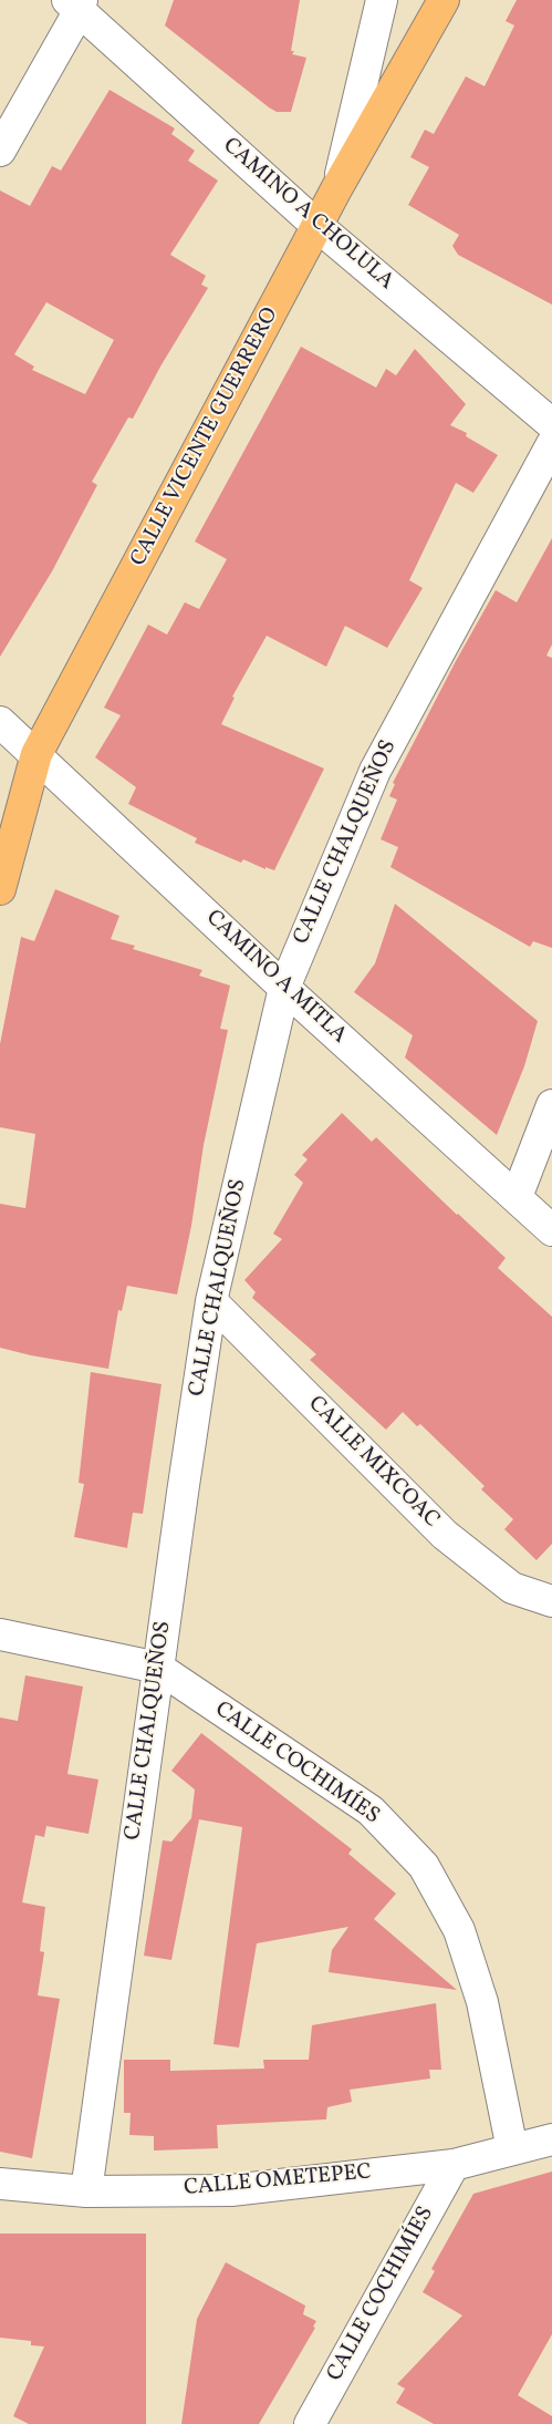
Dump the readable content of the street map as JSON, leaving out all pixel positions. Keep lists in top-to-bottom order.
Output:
{
  "streets": {
    "main road": ["CALLE VICENTE GUERRERO"],
    "street": [
      "CAMINO A CHOLULA",
      "CALLE CHALQUEÑOS",
      "CAMINO A MITLA",
      "CALLE MIXCOAC",
      "CALLE COCHIMÍES",
      "CALLE OMETEPEC"
    ]
  },
  "crossings": [
    ["CAMINO A CHOLULA", "CALLE VICENTE GUERRERO"],
    ["CALLE VICENTE GUERRERO", "CAMINO A MITLA"],
    ["CALLE CHALQUEÑOS", "CAMINO A MITLA"],
    ["CALLE CHALQUEÑOS", "CALLE MIXCOAC"],
    ["CALLE CHALQUEÑOS", "CALLE COCHIMÍES"],
    ["CALLE CHALQUEÑOS", "CALLE OMETEPEC"],
    ["CALLE COCHIMÍES", "CALLE OMETEPEC"]
  ]
}
